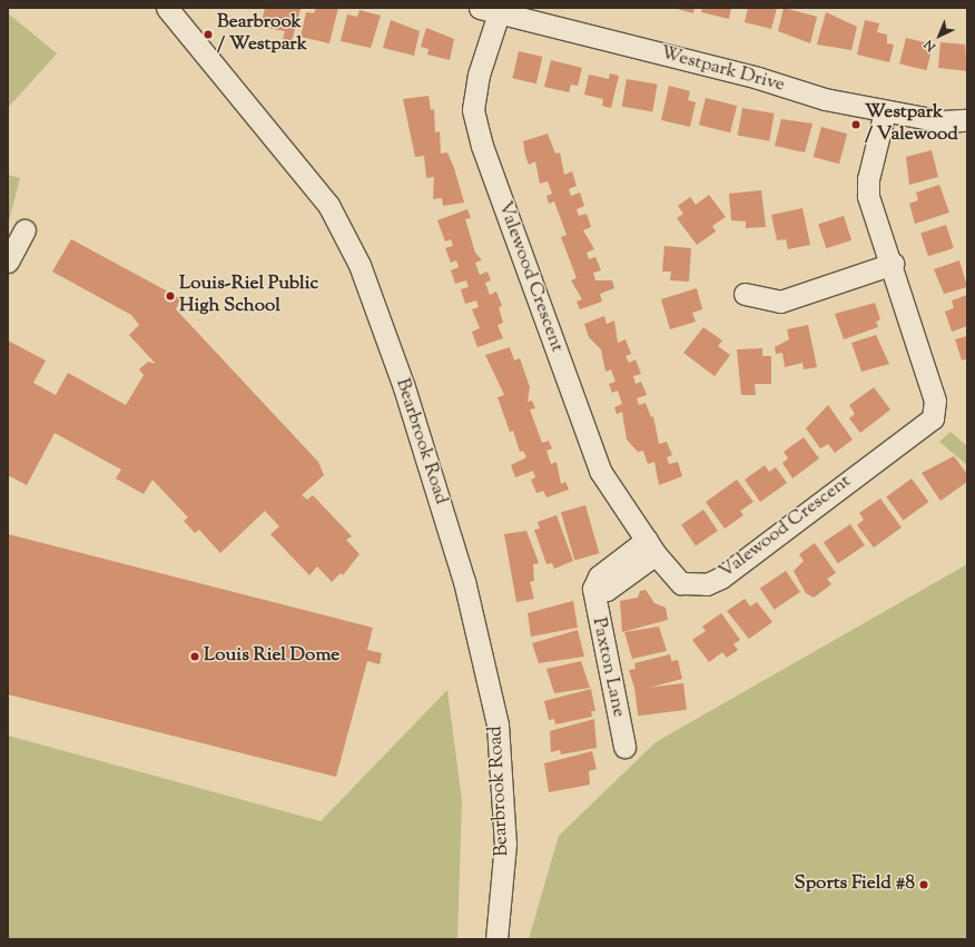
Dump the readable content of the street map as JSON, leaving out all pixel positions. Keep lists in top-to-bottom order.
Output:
{
  "streets": {
    "street": [
      "Westpark Drive",
      "Valewood Crescent",
      "Bearbrook Road",
      "Paxton Lane"
    ]
  },
  "crossings": [
    ["Westpark Drive", "Valewood Crescent"],
    ["Valewood Crescent", "Paxton Lane"]
  ],
  "places": [
    "Bearbrook / Westpark",
    "Westpark / Valewood",
    "Louis-Riel Public High School",
    "Louis Riel Dome",
    "Sports Field #8"
  ],
  "north": "bottom left"
}
